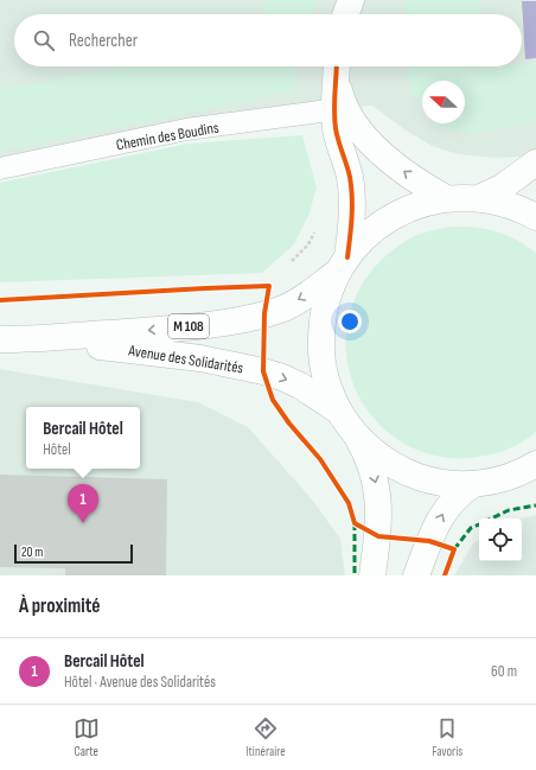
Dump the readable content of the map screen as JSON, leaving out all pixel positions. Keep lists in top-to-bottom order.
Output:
{
  "streets": {
    "main road": ["M 108", "Avenue des Solidarités"],
    "lane": ["Chemin des Boudins"]
  },
  "scale_bar": "20 m",
  "north": "left",
  "page": {
    "search": "Rechercher",
    "popup": ["Bercail Hôtel", "Hôtel"],
    "pins": "1",
    "scale": "20 m",
    "heading": "À proximité",
    "list": [
      {
        "mark": "1",
        "name": "Bercail Hôtel",
        "note": "Hôtel · Avenue des Solidarités",
        "value": "60 m"
      }
    ],
    "nav": ["Carte", "Itinéraire", "Favoris"]
  }
}
